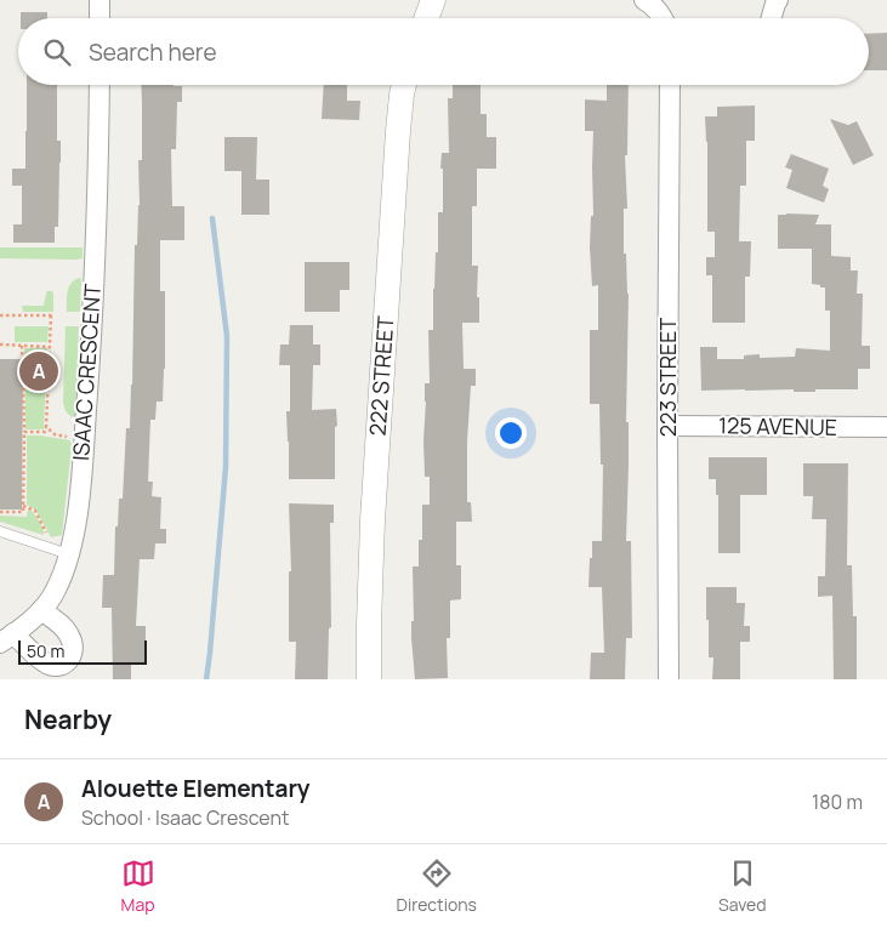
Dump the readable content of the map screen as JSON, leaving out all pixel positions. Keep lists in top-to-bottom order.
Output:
{
  "streets": {
    "street": [
      "ISAAC CRESCENT",
      "222 STREET",
      "223 STREET",
      "125 AVENUE"
    ]
  },
  "crossings": [
    ["223 STREET", "125 AVENUE"]
  ],
  "scale_bar": "50 m",
  "page": {
    "search": "Search here",
    "pins": "A",
    "scale": "50 m",
    "heading": "Nearby",
    "list": [
      {
        "mark": "A",
        "name": "Alouette Elementary",
        "note": "School · Isaac Crescent",
        "value": "180 m"
      }
    ],
    "nav": ["Map", "Directions", "Saved"]
  }
}
